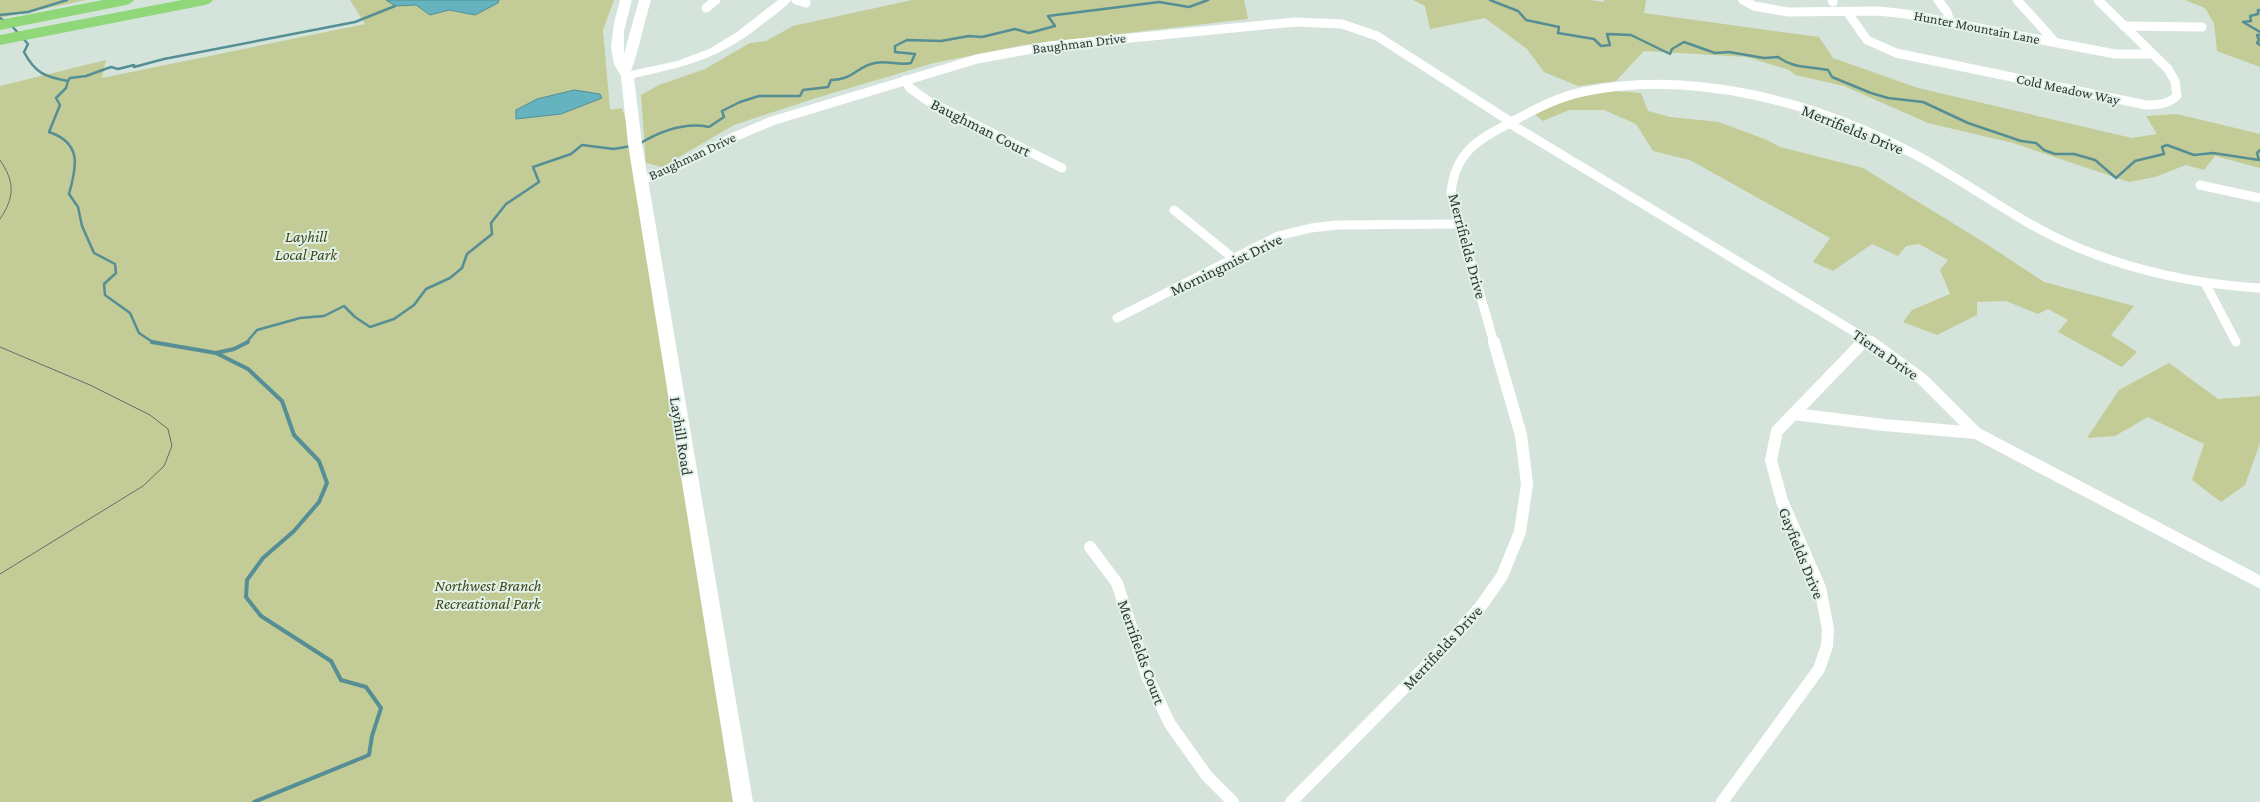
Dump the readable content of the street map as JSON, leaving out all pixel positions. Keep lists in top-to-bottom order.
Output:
{
  "streets": {
    "main road": ["Layhill Road"],
    "street": [
      "Hunter Mountain Lane",
      "Baughman Drive",
      "Cold Meadow Way",
      "Baughman Court",
      "Merrifields Drive",
      "Morningmist Drive",
      "Tierra Drive",
      "Gayfields Drive",
      "Merrifields Court"
    ]
  },
  "crossings": [
    ["Hunter Mountain Lane", "Cold Meadow Way"],
    ["Baughman Drive", "Baughman Court"],
    ["Baughman Drive", "Merrifields Drive"],
    ["Baughman Drive", "Tierra Drive"],
    ["Baughman Drive", "Layhill Road"],
    ["Merrifields Drive", "Morningmist Drive"],
    ["Merrifields Drive", "Tierra Drive"],
    ["Tierra Drive", "Gayfields Drive"]
  ],
  "parks": ["Layhill Local Park", "Northwest Branch Recreational Park"]
}
